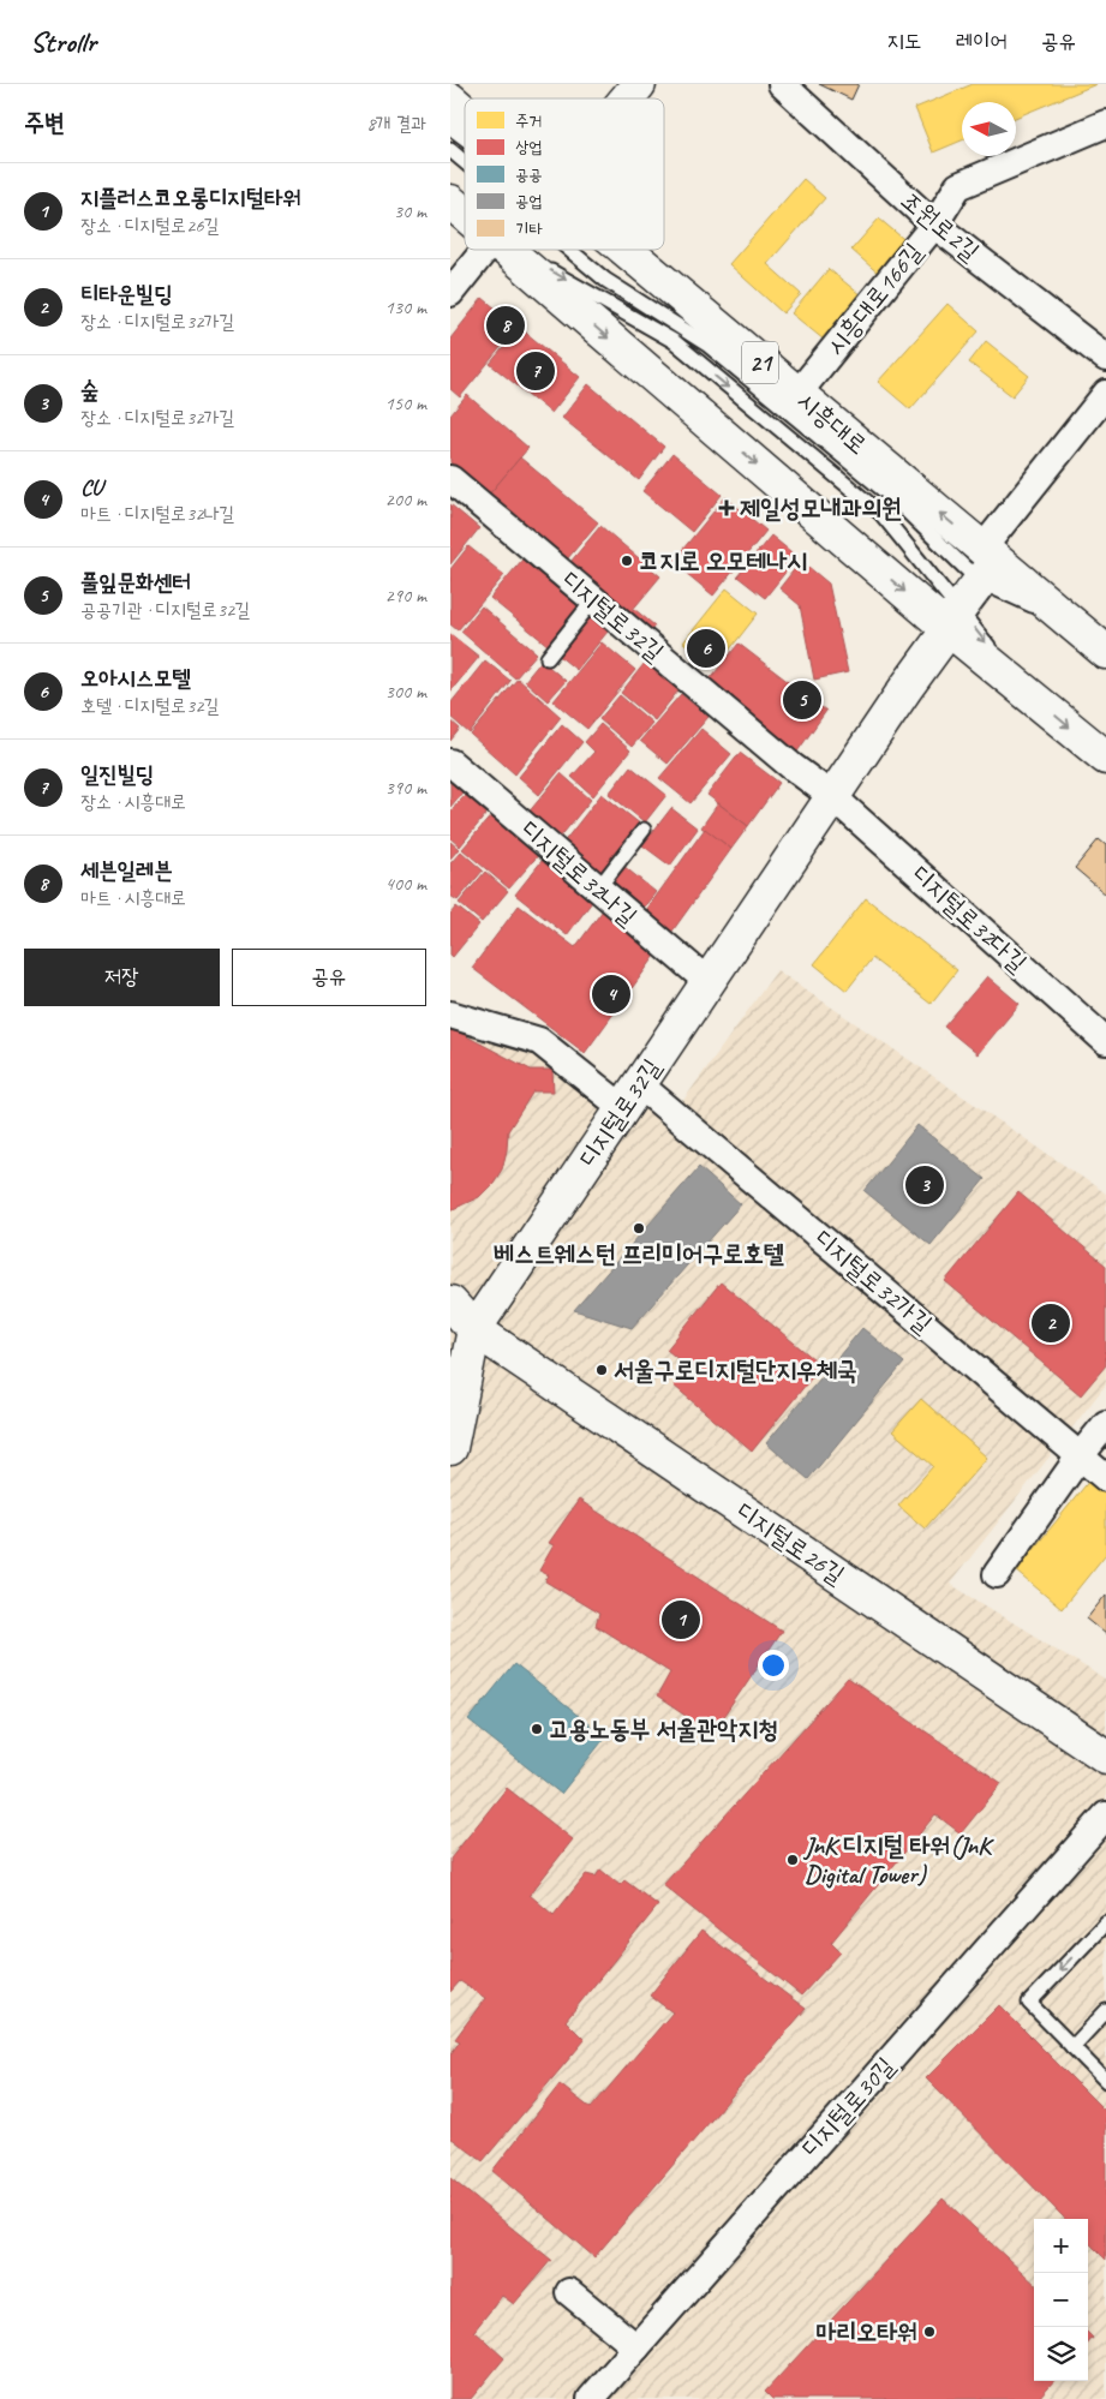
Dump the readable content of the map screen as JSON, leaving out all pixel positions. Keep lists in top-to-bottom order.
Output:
{
  "streets": {
    "street": [
      "조원로2길",
      "시흥대로166길",
      "21",
      "시흥대로",
      "디지털로32길",
      "디지털로32나길",
      "디지털로32다길",
      "디지털로32가길",
      "디지털로26길",
      "디지털로30길"
    ]
  },
  "crossings": [
    ["조원로2길", "시흥대로166길"],
    ["시흥대로166길", "시흥대로"],
    ["시흥대로", "디지털로32길"],
    ["디지털로32길", "디지털로32나길"],
    ["디지털로32길", "디지털로32다길"],
    ["디지털로32길", "디지털로32가길"],
    ["디지털로32길", "디지털로26길"]
  ],
  "places": {
    "health": ["제일성모내과의원"],
    "other": [
      "코지로 오모테나시",
      "베스트웨스턴 프리미어구로호텔",
      "서울구로디지털단지우체국",
      "고용노동부 서울관악지청",
      "JnK 디지털 타워(JnK Digital Tower)",
      "마리오타워"
    ]
  },
  "legend": [
    "주거",
    "상업",
    "공공",
    "공업",
    "기타"
  ],
  "north": "left",
  "page": {
    "header": "Strollr",
    "nav": ["지도", "레이어", "공유"],
    "heading": ["주변", "8개 결과"],
    "list": [
      {
        "mark": "1",
        "name": "지플러스코오롱디지털타워",
        "note": "장소 · 디지털로26길",
        "value": "30 m"
      },
      {
        "mark": "2",
        "name": "티타운빌딩",
        "note": "장소 · 디지털로32가길",
        "value": "130 m"
      },
      {
        "mark": "3",
        "name": "숲",
        "note": "장소 · 디지털로32가길",
        "value": "150 m"
      },
      {
        "mark": "4",
        "name": "CU",
        "note": "마트 · 디지털로32나길",
        "value": "200 m"
      },
      {
        "mark": "5",
        "name": "풀잎문화센터",
        "note": "공공기관 · 디지털로32길",
        "value": "290 m"
      },
      {
        "mark": "6",
        "name": "오아시스모텔",
        "note": "호텔 · 디지털로32길",
        "value": "300 m"
      },
      {
        "mark": "7",
        "name": "일진빌딩",
        "note": "장소 · 시흥대로",
        "value": "390 m"
      },
      {
        "mark": "8",
        "name": "세븐일레븐",
        "note": "마트 · 시흥대로",
        "value": "400 m"
      }
    ],
    "pins": [
      "8",
      "7",
      "6",
      "5",
      "4",
      "3",
      "2",
      "1"
    ],
    "buttons": ["저장", "공유"],
    "map_buttons": ["+", "−"]
  }
}
